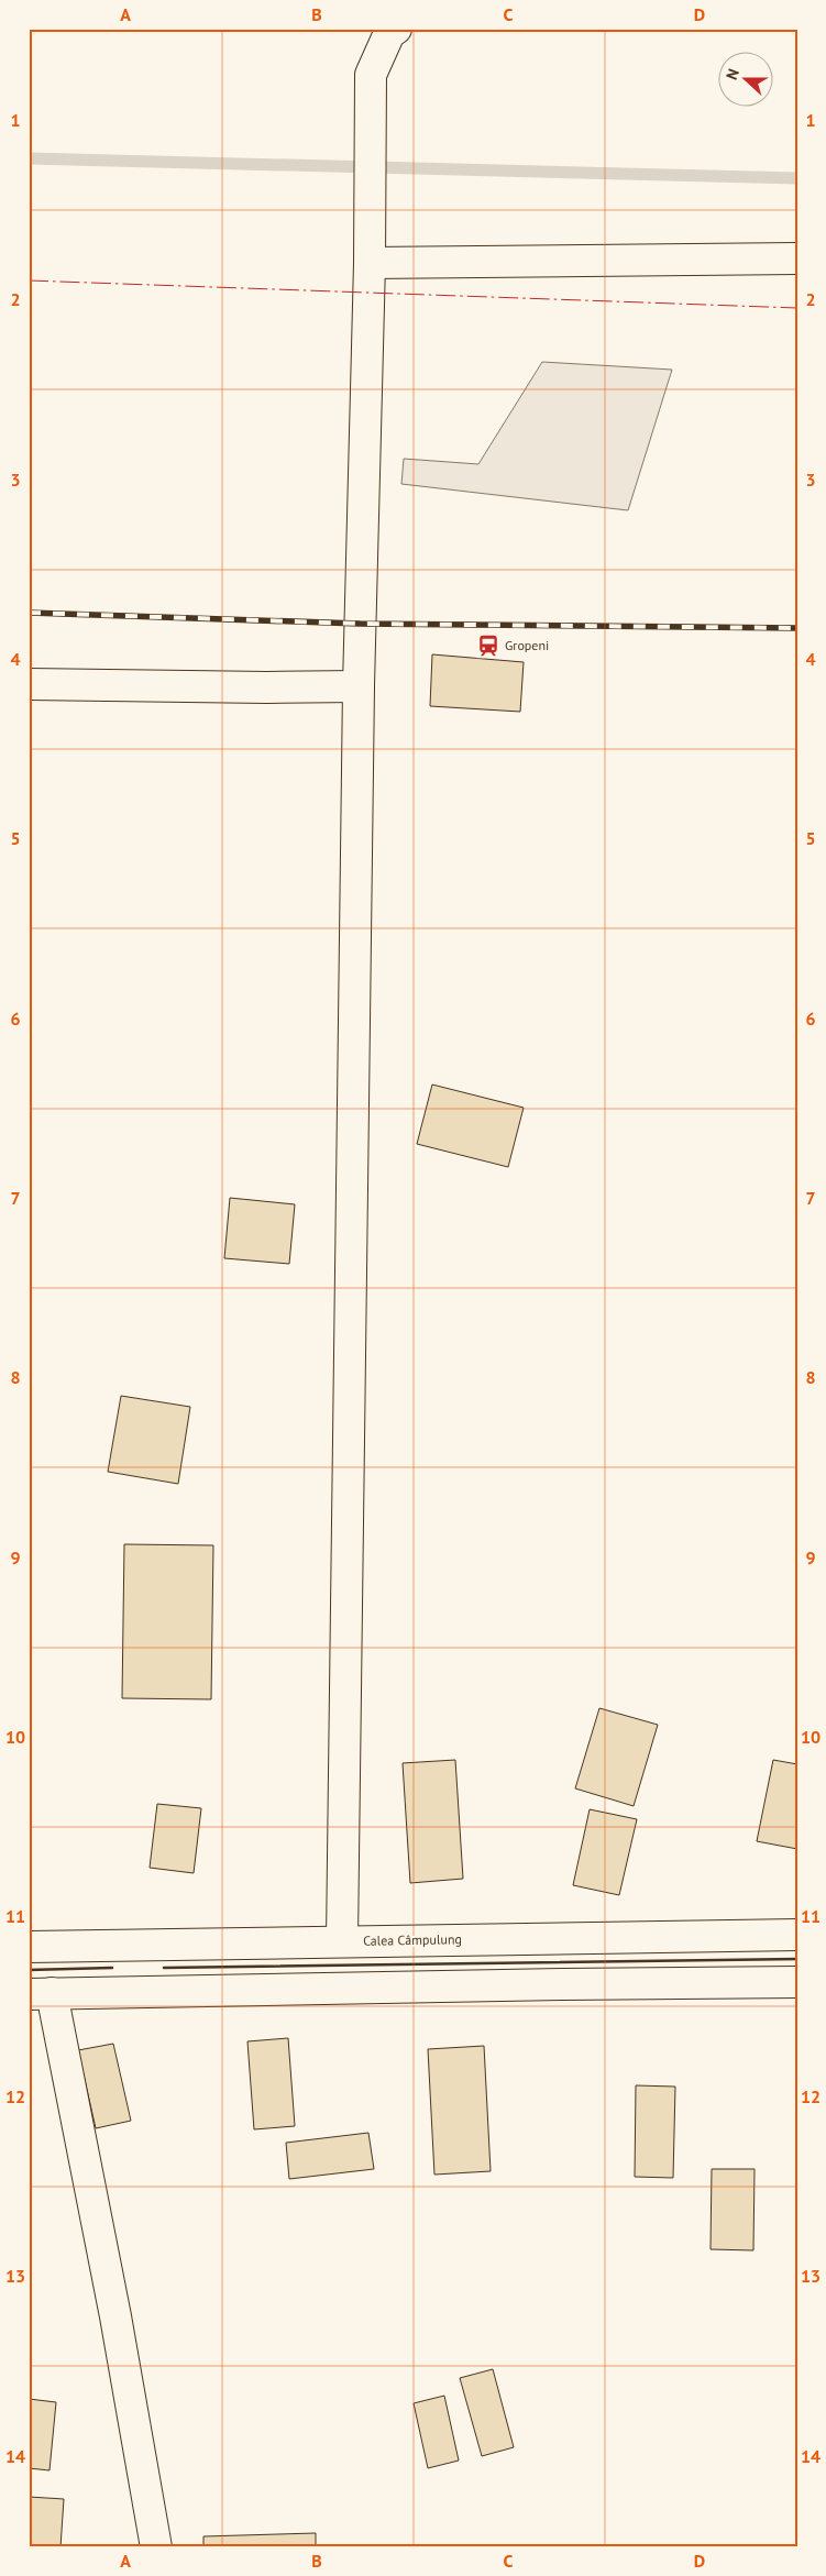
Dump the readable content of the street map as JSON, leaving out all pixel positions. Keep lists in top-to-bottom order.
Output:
{
  "streets": {
    "main road": ["Calea Câmpulung"]
  },
  "places": {
    "station": ["Gropeni"]
  },
  "north": "left",
  "grid": {
    "columns": [
      "A",
      "B",
      "C",
      "D"
    ],
    "rows": [
      "1",
      "2",
      "3",
      "4",
      "5",
      "6",
      "7",
      "8",
      "9",
      "10",
      "11",
      "12",
      "13",
      "14"
    ]
  }
}
